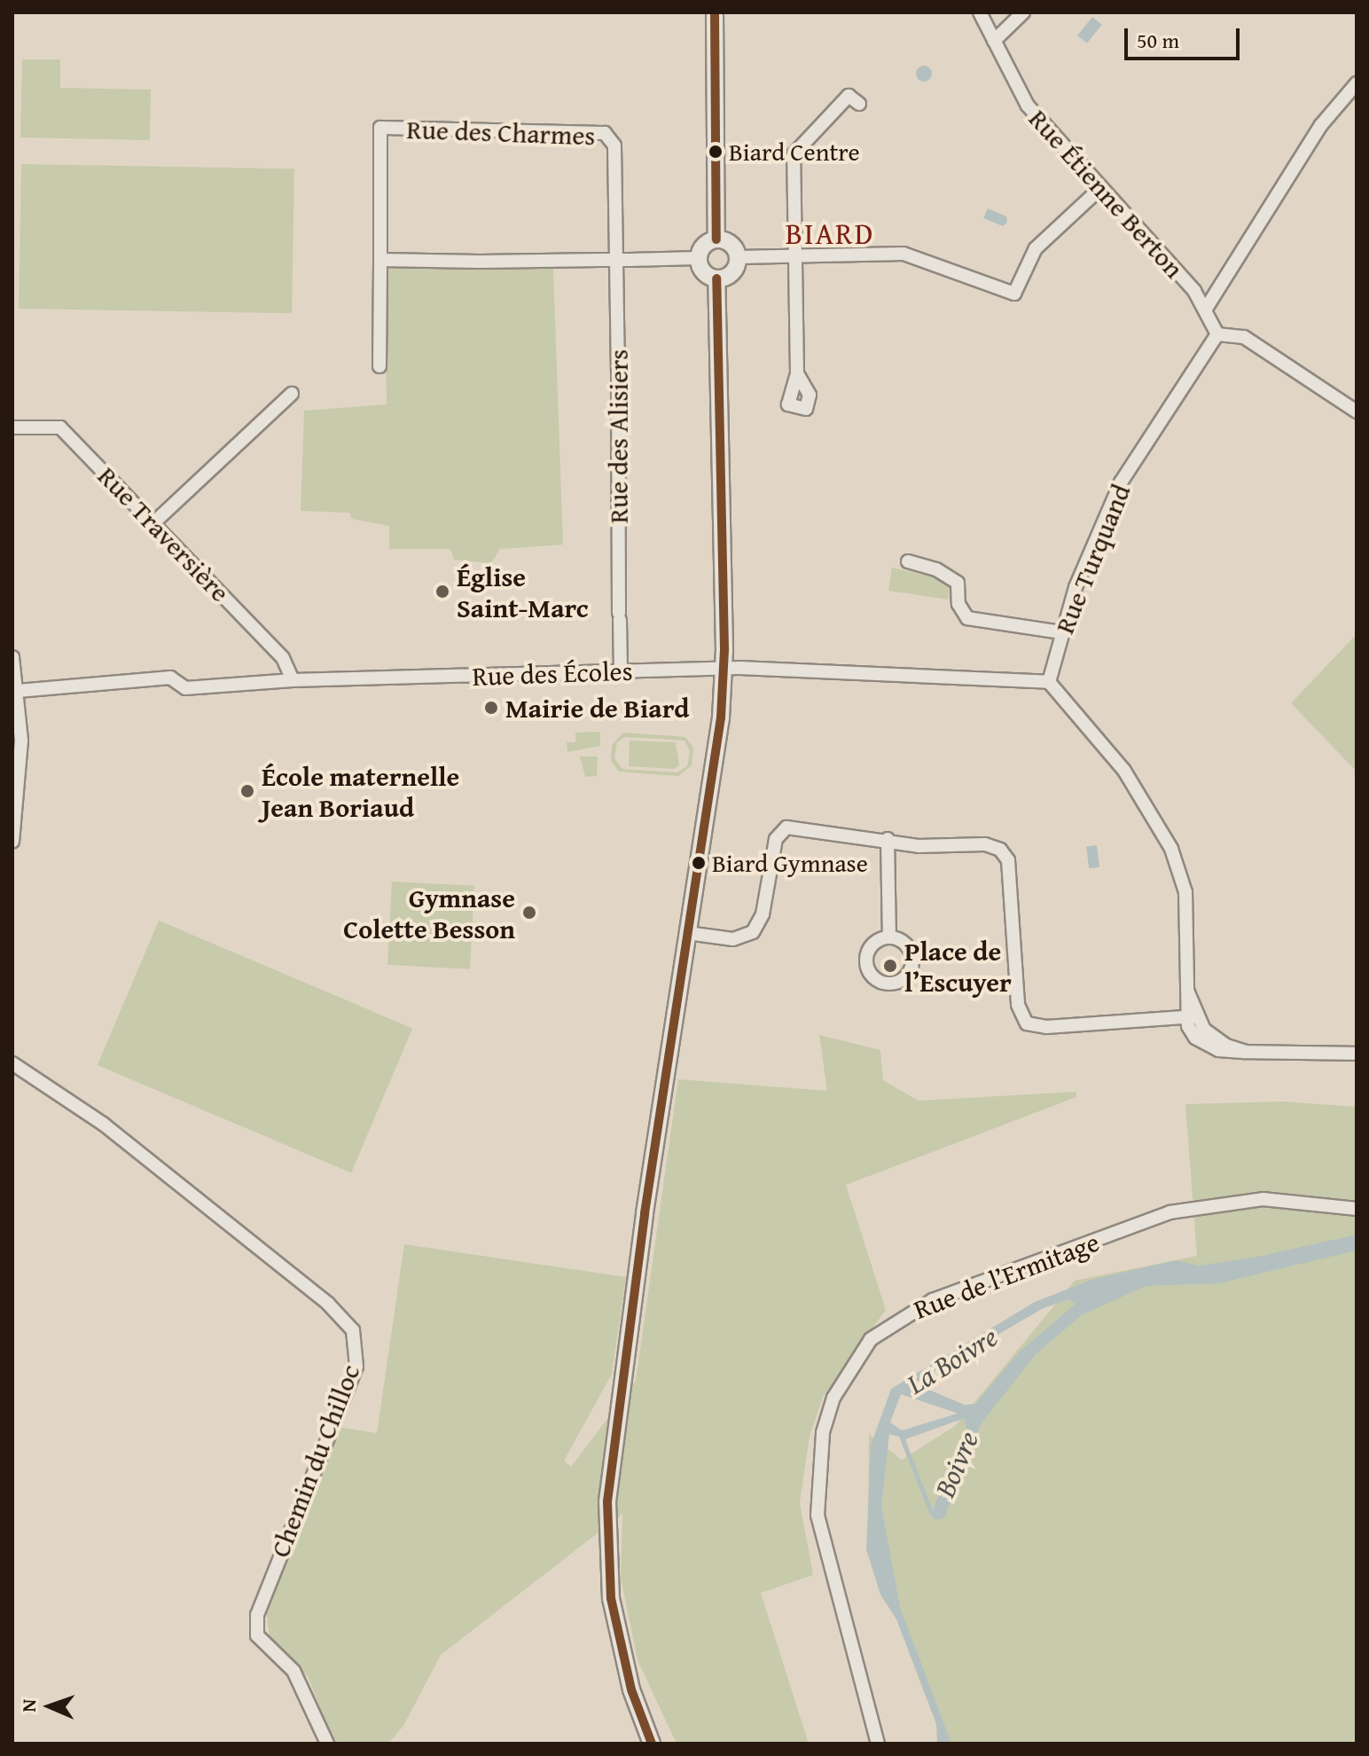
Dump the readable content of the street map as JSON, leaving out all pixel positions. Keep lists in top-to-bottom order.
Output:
{
  "streets": {
    "street": [
      "Rue des Charmes",
      "Rue Étienne Berton",
      "Rue des Alisiers",
      "Rue Traversière",
      "Rue Turquand",
      "Rue des Écoles",
      "Rue de l’Ermitage",
      "Chemin du Chilloc"
    ]
  },
  "crossings": [
    ["Rue des Charmes", "Rue des Alisiers"],
    ["Rue Étienne Berton", "Rue Turquand"],
    ["Rue des Alisiers", "Rue des Écoles"],
    ["Rue Traversière", "Rue des Écoles"],
    ["Rue Turquand", "Rue des Écoles"]
  ],
  "districts": ["BIARD"],
  "water": ["La Boivre", "Boivre"],
  "places": [
    "Biard Centre",
    "Église Saint-Marc",
    "Mairie de Biard",
    "École maternelle Jean Boriaud",
    "Biard Gymnase",
    "Gymnase Colette Besson",
    "Place de l’Escuyer"
  ],
  "scale_bar": "50 m",
  "north": "left"
}
